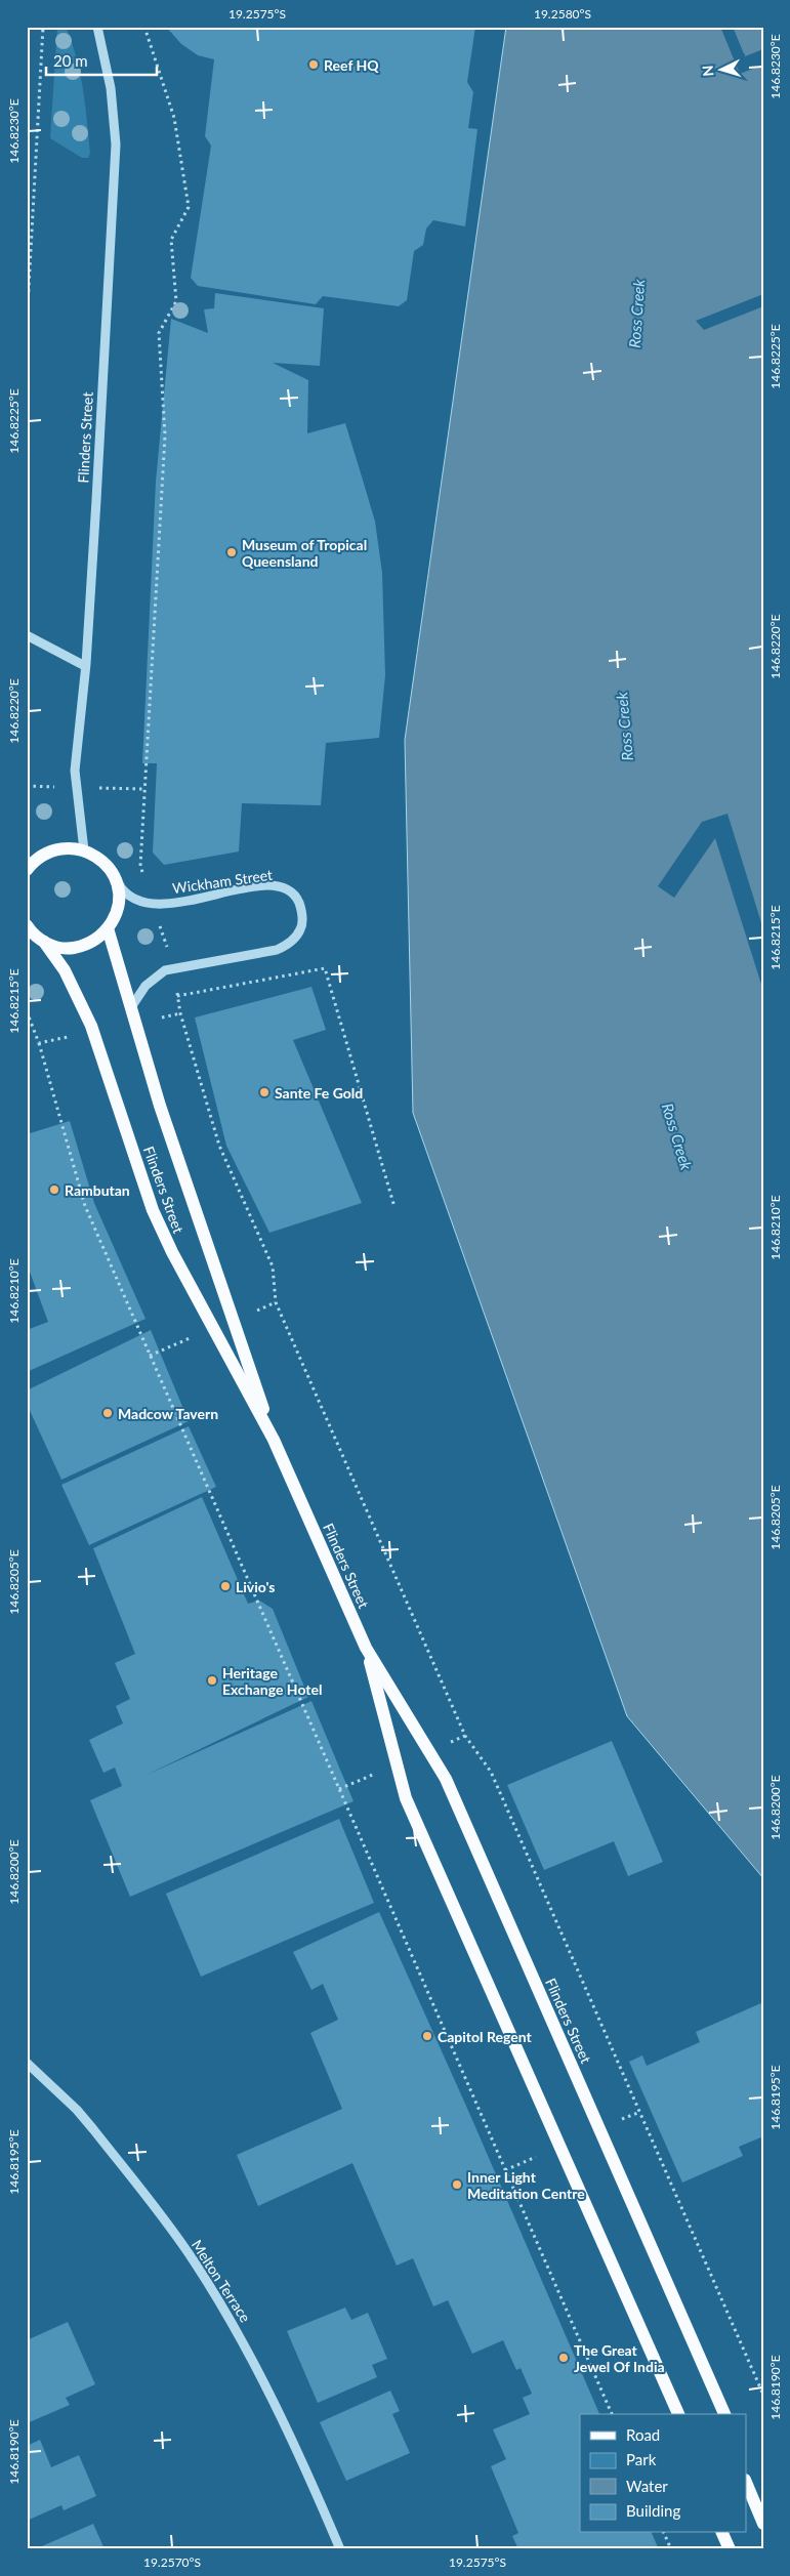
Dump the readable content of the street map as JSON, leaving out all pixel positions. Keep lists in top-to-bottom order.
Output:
{
  "streets": {
    "main road": ["Flinders Street"],
    "street": ["Wickham Street", "Melton Terrace"]
  },
  "crossings": [
    ["Flinders Street", "Wickham Street"]
  ],
  "water": ["Ross Creek"],
  "places": [
    "Reef HQ",
    "Museum of Tropical Queensland",
    "Sante Fe Gold",
    "Rambutan",
    "Madcow Tavern",
    "Livio's",
    "Heritage Exchange Hotel",
    "Capitol Regent",
    "Inner Light Meditation Centre",
    "The Great Jewel Of India"
  ],
  "legend": [
    "Road",
    "Park",
    "Water",
    "Building"
  ],
  "scale_bar": "20 m",
  "north": "left",
  "coordinates": [
    "19.2575°S",
    "19.2580°S",
    "146.8230°E",
    "146.8225°E",
    "146.8220°E",
    "146.8215°E",
    "146.8210°E",
    "146.8205°E",
    "146.8200°E",
    "146.8195°E",
    "146.8190°E",
    "19.2570°S"
  ]
}
